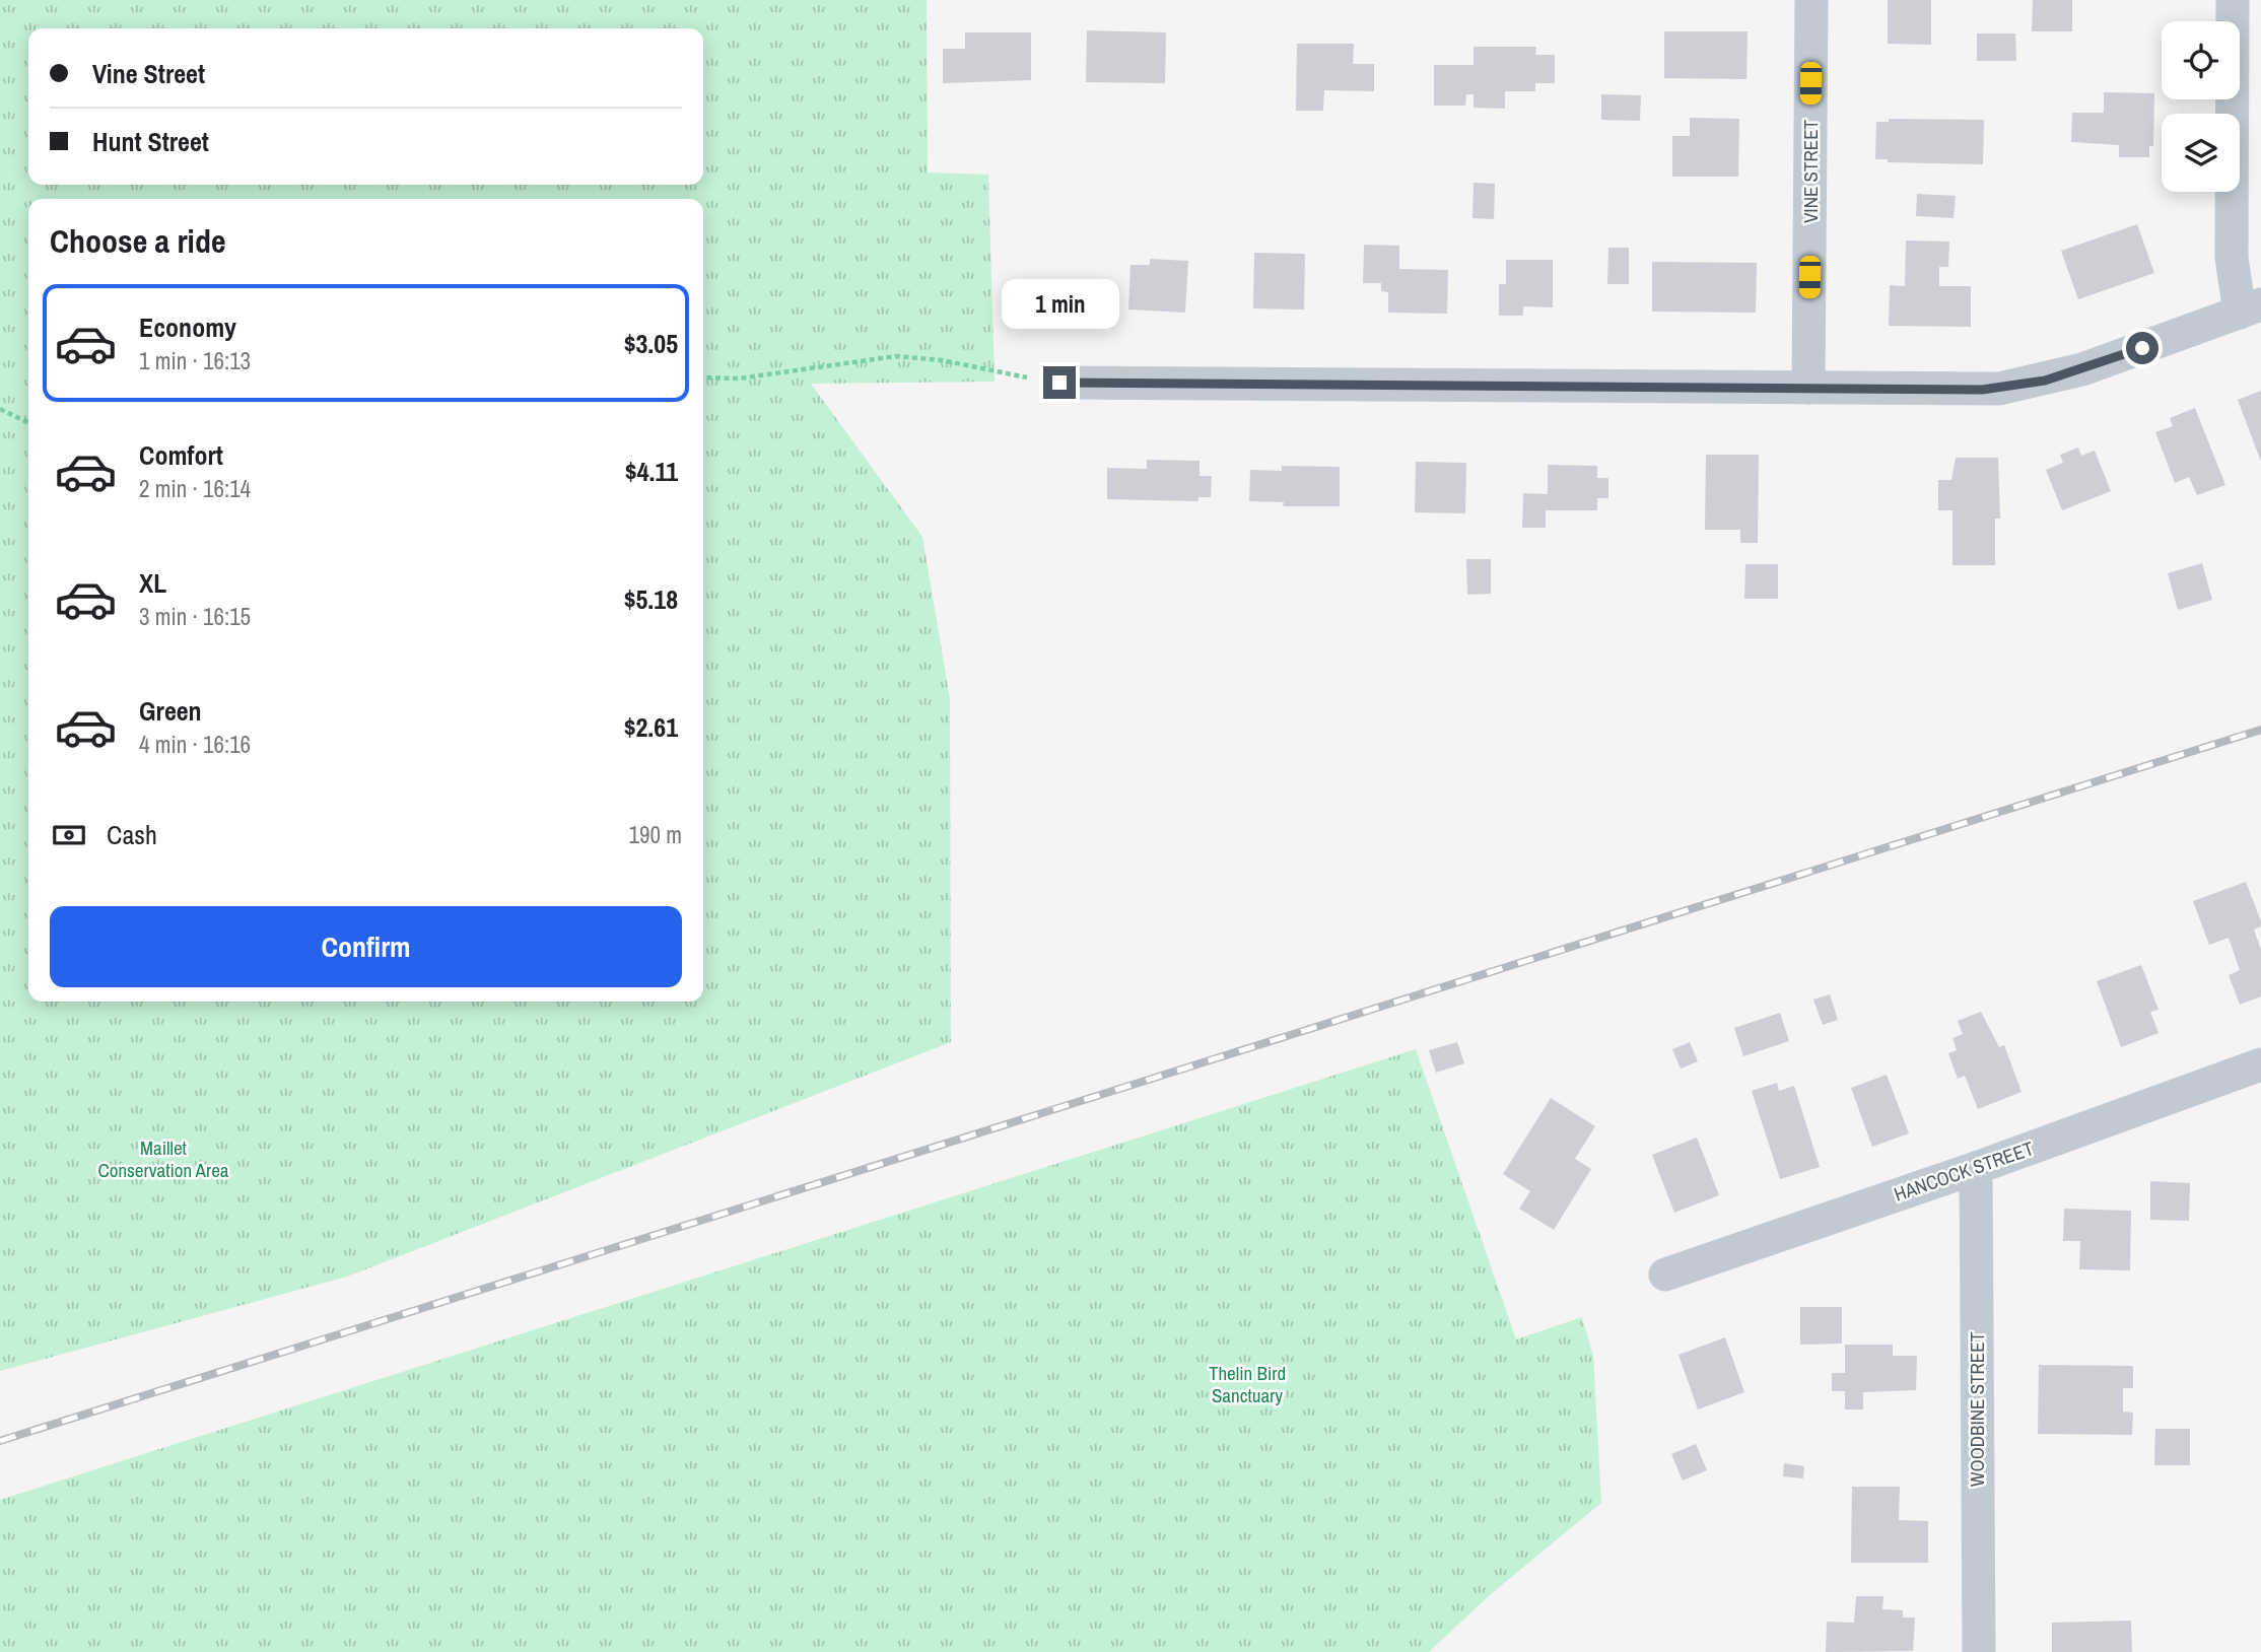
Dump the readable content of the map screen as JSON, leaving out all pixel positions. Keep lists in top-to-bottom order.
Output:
{
  "streets": {
    "street": ["VINE STREET", "HANCOCK STREET", "WOODBINE STREET"]
  },
  "crossings": [
    ["HANCOCK STREET", "WOODBINE STREET"]
  ],
  "parks": ["Maillet Conservation Area", "Thelin Bird Sanctuary"],
  "page": {
    "banner": ["Vine Street", "Hunt Street"],
    "heading": "Choose a ride",
    "bubble": "1 min",
    "list": [
      {
        "name": "Economy",
        "note": "1 min · 16:13",
        "value": "$3.05"
      },
      {
        "name": "Comfort",
        "note": "2 min · 16:14",
        "value": "$4.11"
      },
      {
        "name": "XL",
        "note": "3 min · 16:15",
        "value": "$5.18"
      },
      {
        "name": "Green",
        "note": "4 min · 16:16",
        "value": "$2.61"
      }
    ],
    "pay": ["Cash", "190 m"],
    "buttons": "Confirm"
  }
}
